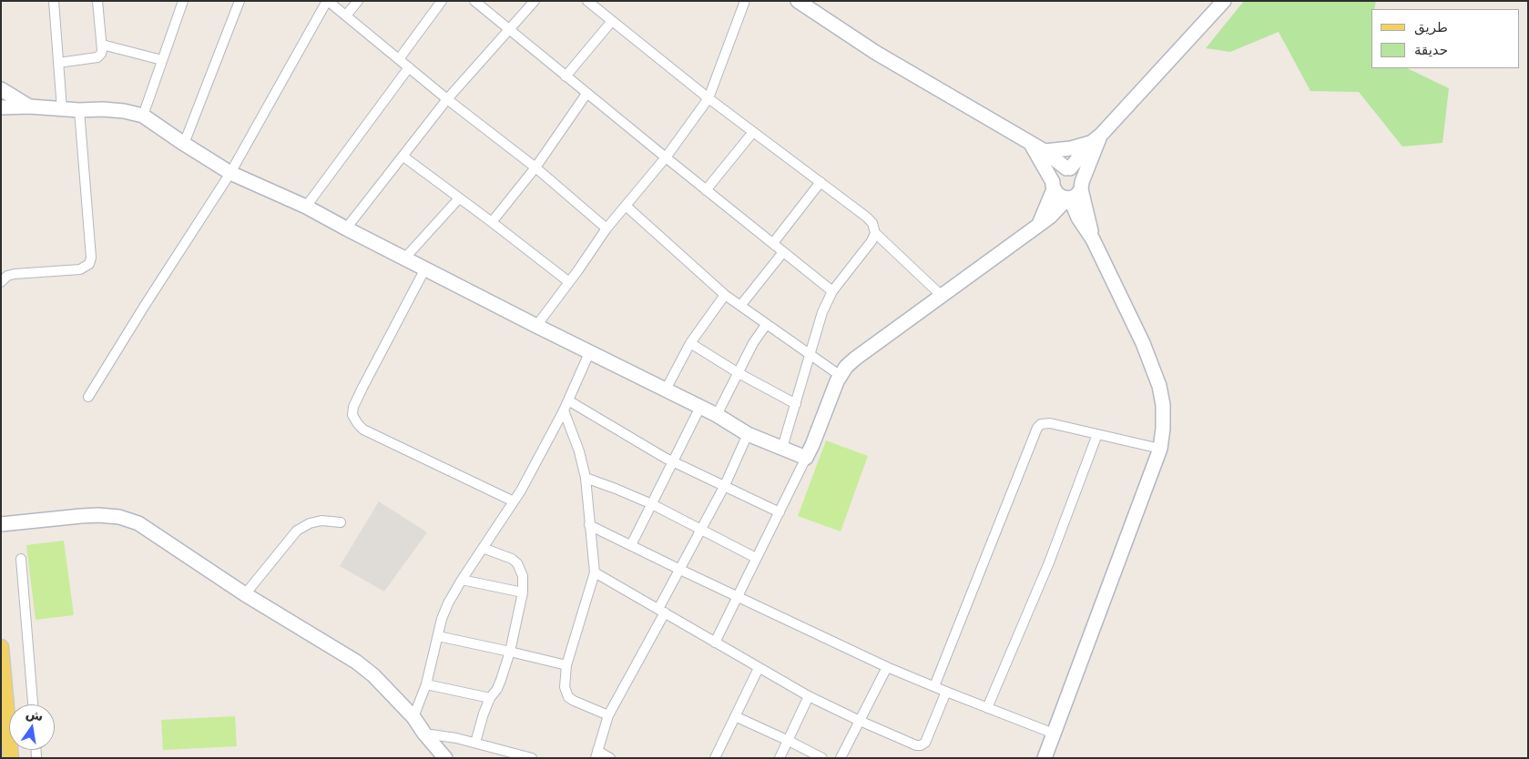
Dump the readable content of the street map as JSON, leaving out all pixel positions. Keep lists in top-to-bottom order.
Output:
{
  "legend": ["طريق", "حديقة"],
  "north": "top"
}
